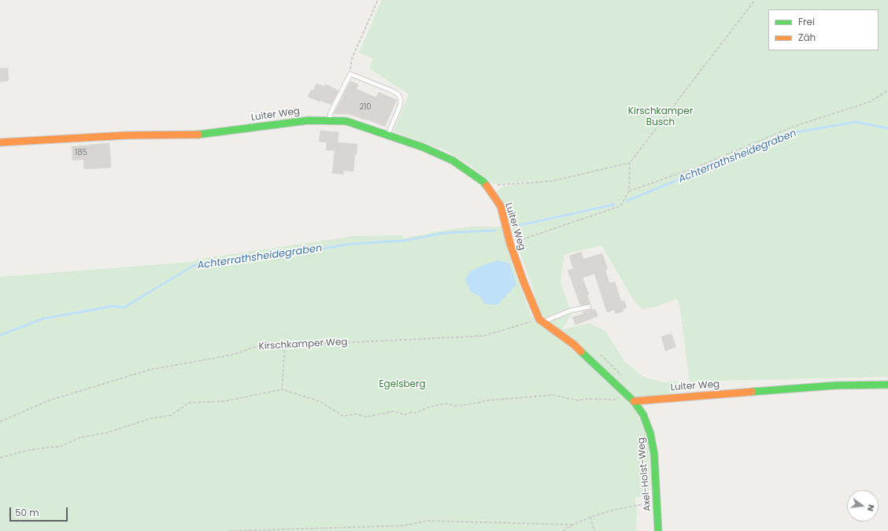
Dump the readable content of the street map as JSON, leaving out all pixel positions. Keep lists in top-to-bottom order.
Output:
{
  "streets": {
    "street": ["Luiter Weg", "Axel-Holst-Weg"],
    "path": ["Kirschkamper Weg"]
  },
  "crossings": [
    ["Luiter Weg", "Kirschkamper Weg"],
    ["Luiter Weg", "Axel-Holst-Weg"]
  ],
  "water": ["Achterrathsheidegraben"],
  "parks": ["Kirschkamper Busch", "Egelsberg"],
  "house_numbers": ["210", "185"],
  "legend": ["Frei", "Zäh"],
  "scale_bar": "50 m",
  "north": "right"
}
